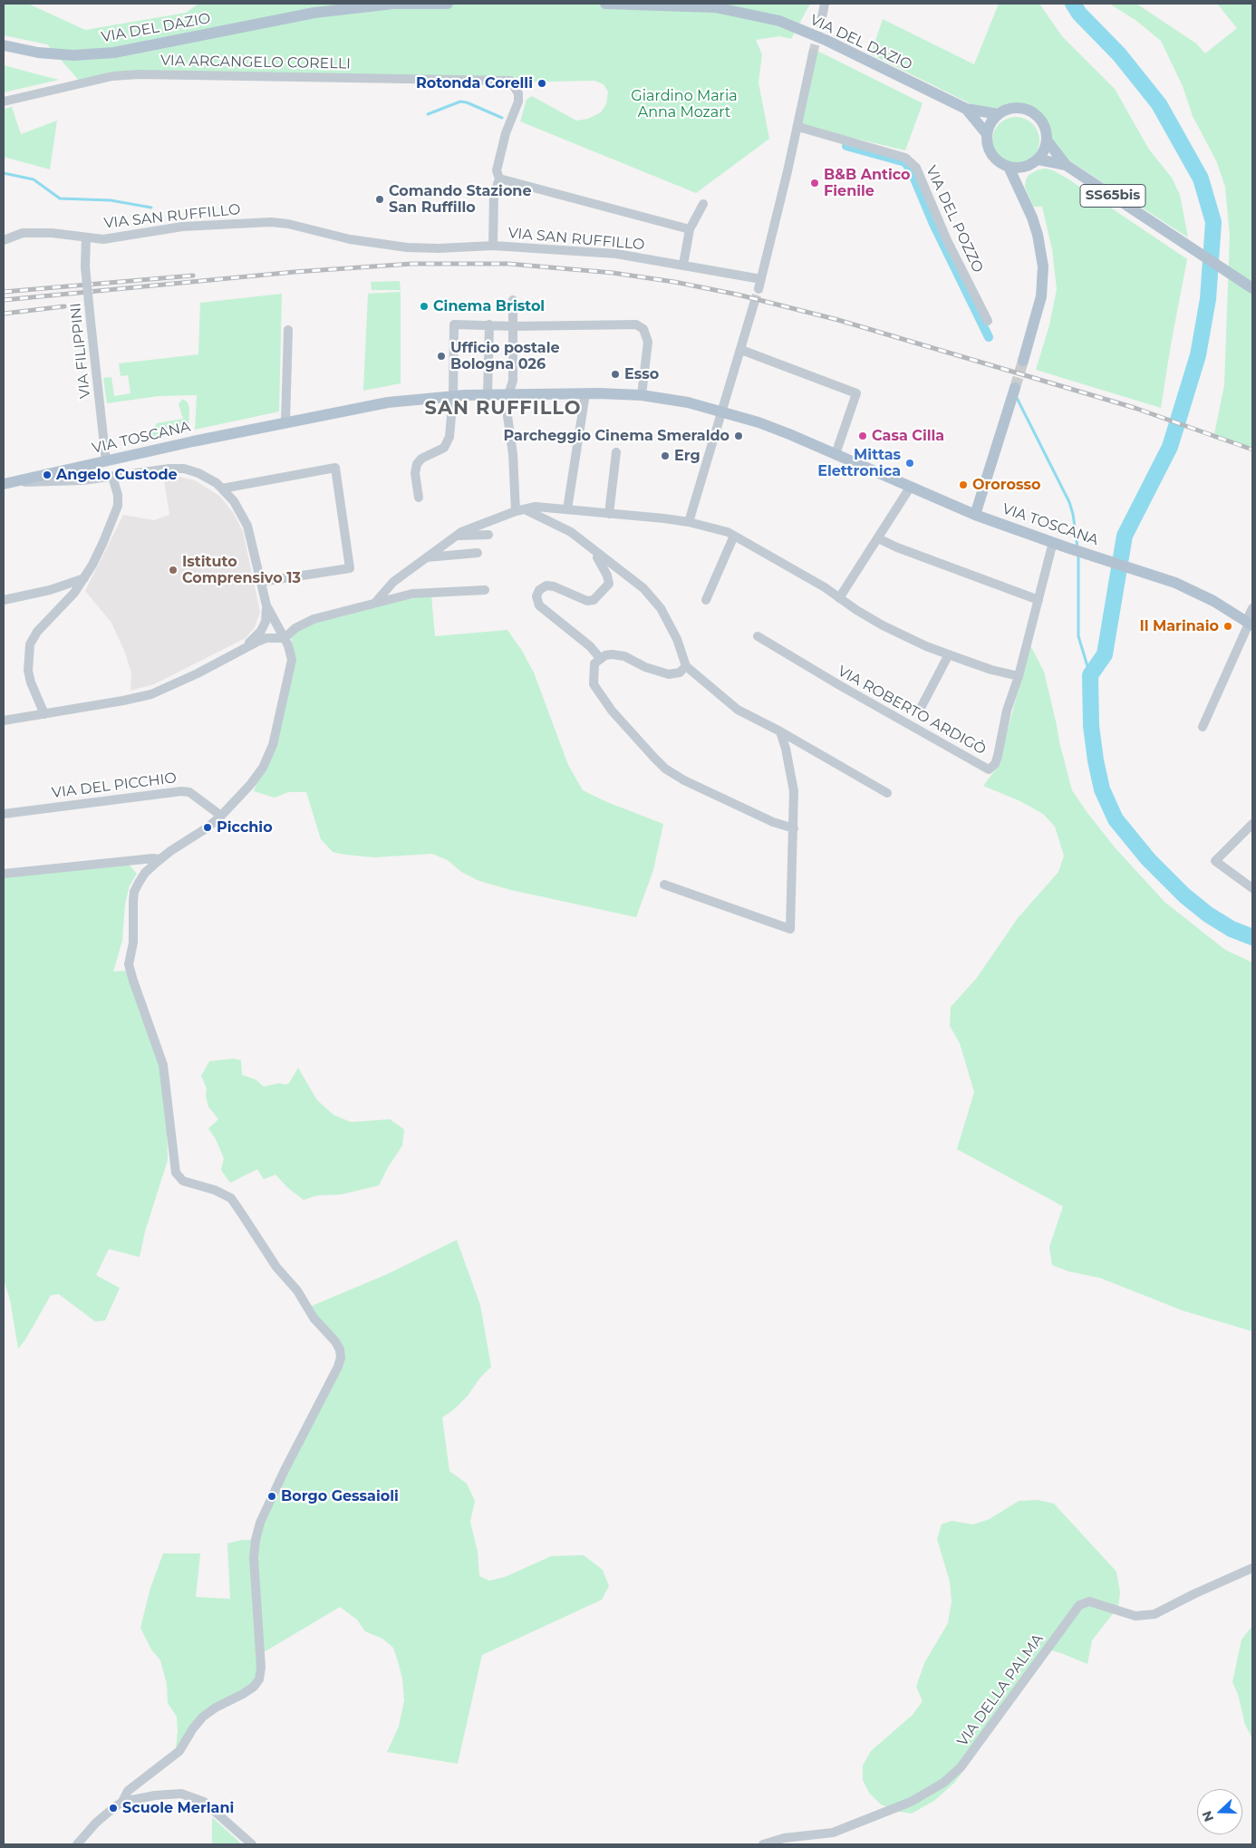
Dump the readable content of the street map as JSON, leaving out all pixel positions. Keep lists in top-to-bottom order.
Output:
{
  "streets": {
    "main road": ["VIA DEL DAZIO", "SS65bis", "VIA TOSCANA"],
    "street": [
      "VIA ARCANGELO CORELLI",
      "VIA SAN RUFFILLO",
      "VIA DEL POZZO",
      "VIA FILIPPINI",
      "VIA ROBERTO ARDIGÒ",
      "VIA DEL PICCHIO",
      "VIA DELLA PALMA"
    ]
  },
  "crossings": [
    ["VIA DEL DAZIO", "SS65bis"],
    ["VIA SAN RUFFILLO", "VIA DEL POZZO"],
    ["VIA SAN RUFFILLO", "VIA FILIPPINI"],
    ["VIA FILIPPINI", "VIA TOSCANA"],
    ["VIA TOSCANA", "VIA ROBERTO ARDIGÒ"]
  ],
  "districts": ["SAN RUFFILLO"],
  "parks": ["Giardino Maria Anna Mozart"],
  "places": [
    "Rotonda Corelli",
    "B&B Antico Fienile",
    "Comando Stazione San Ruffillo",
    "Cinema Bristol",
    "Ufficio postale Bologna 026",
    "Esso",
    "Parcheggio Cinema Smeraldo",
    "Casa Cilla",
    "Erg",
    "Mittas Elettronica",
    "Angelo Custode",
    "Ororosso",
    "Istituto Comprensivo 13",
    "Il Marinaio",
    "Picchio",
    "Borgo Gessaioli",
    "Scuole Merlani"
  ],
  "north": "left"
}
